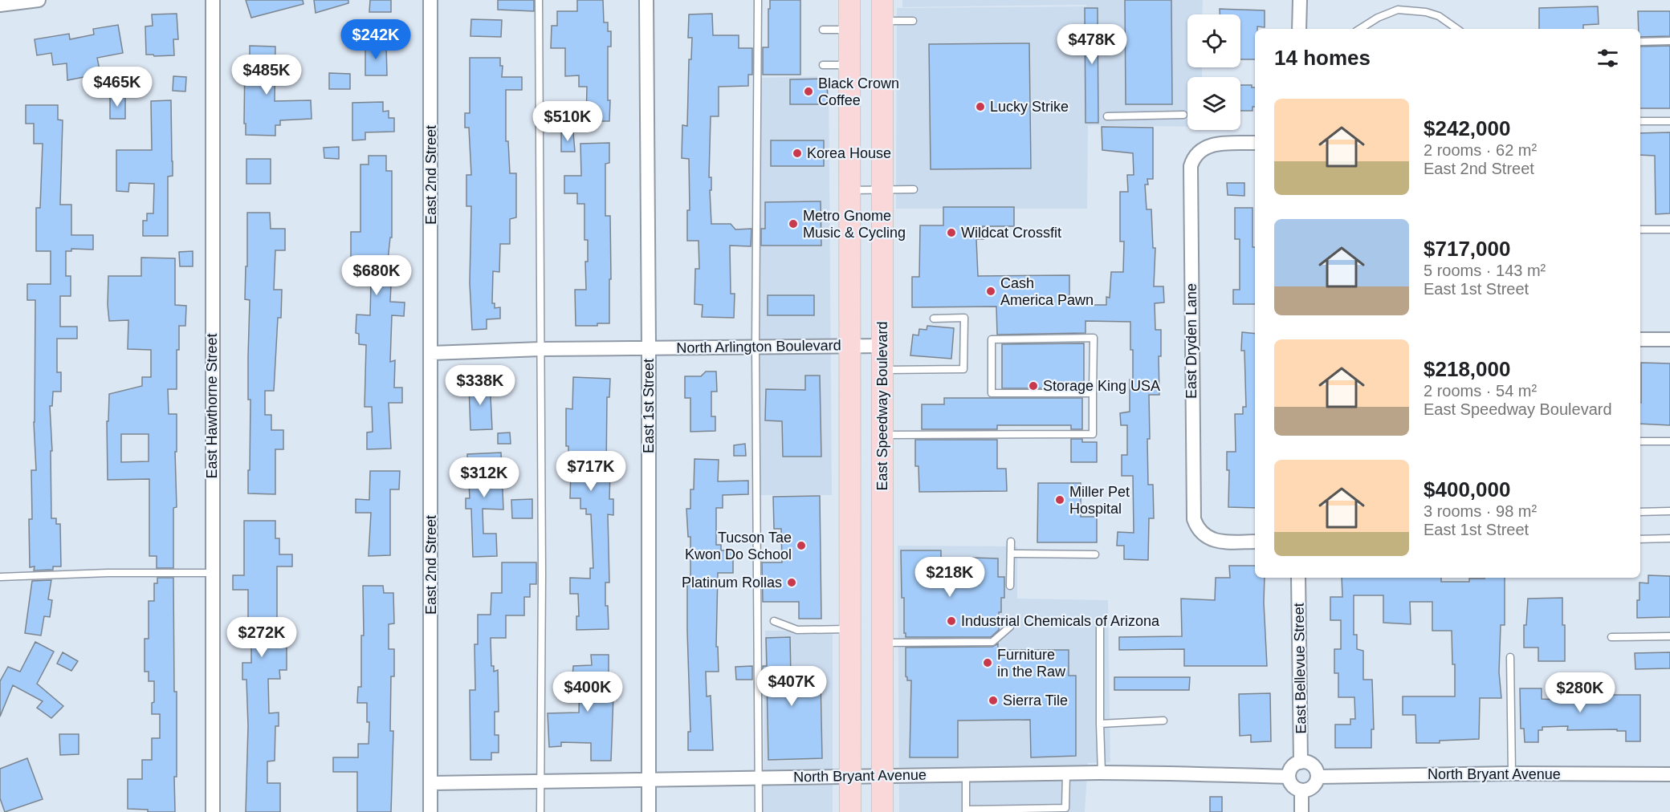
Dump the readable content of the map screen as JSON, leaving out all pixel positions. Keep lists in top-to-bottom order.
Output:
{
  "streets": {
    "main road": ["East Speedway Boulevard"],
    "street": [
      "East 2nd Street",
      "East Dryden Lane",
      "North Arlington Boulevard",
      "East Hawthorne Street",
      "East 1st Street",
      "East Bellevue Street",
      "North Bryant Avenue"
    ]
  },
  "crossings": [
    ["East 2nd Street", "North Arlington Boulevard"],
    ["East 2nd Street", "North Bryant Avenue"],
    ["North Arlington Boulevard", "East 1st Street"],
    ["North Arlington Boulevard", "East Speedway Boulevard"],
    ["East 1st Street", "North Bryant Avenue"],
    ["East Speedway Boulevard", "North Bryant Avenue"],
    ["East Bellevue Street", "North Bryant Avenue"]
  ],
  "places": [
    "Black Crown Coffee",
    "Lucky Strike",
    "Korea House",
    "Metro Gnome Music & Cycling",
    "Wildcat Crossfit",
    "Cash America Pawn",
    "Storage King USA",
    "Miller Pet Hospital",
    "Tucson Tae Kwon Do School",
    "Platinum Rollas",
    "Industrial Chemicals of Arizona",
    "Furniture in the Raw",
    "Sierra Tile"
  ],
  "page": {
    "price": [
      "$242K",
      "$478K",
      "$485K",
      "$465K",
      "$510K",
      "$680K",
      "$338K",
      "$717K",
      "$312K",
      "$218K",
      "$272K",
      "$407K",
      "$400K",
      "$280K"
    ],
    "heading": "14 homes",
    "list": [
      {
        "name": "$242,000",
        "note": "2 rooms · 62 m² · East 2nd Street"
      },
      {
        "name": "$717,000",
        "note": "5 rooms · 143 m² · East 1st Street"
      },
      {
        "name": "$218,000",
        "note": "2 rooms · 54 m² · East Speedway Boulevard"
      },
      {
        "name": "$400,000",
        "note": "3 rooms · 98 m² · East 1st Street"
      }
    ]
  }
}
